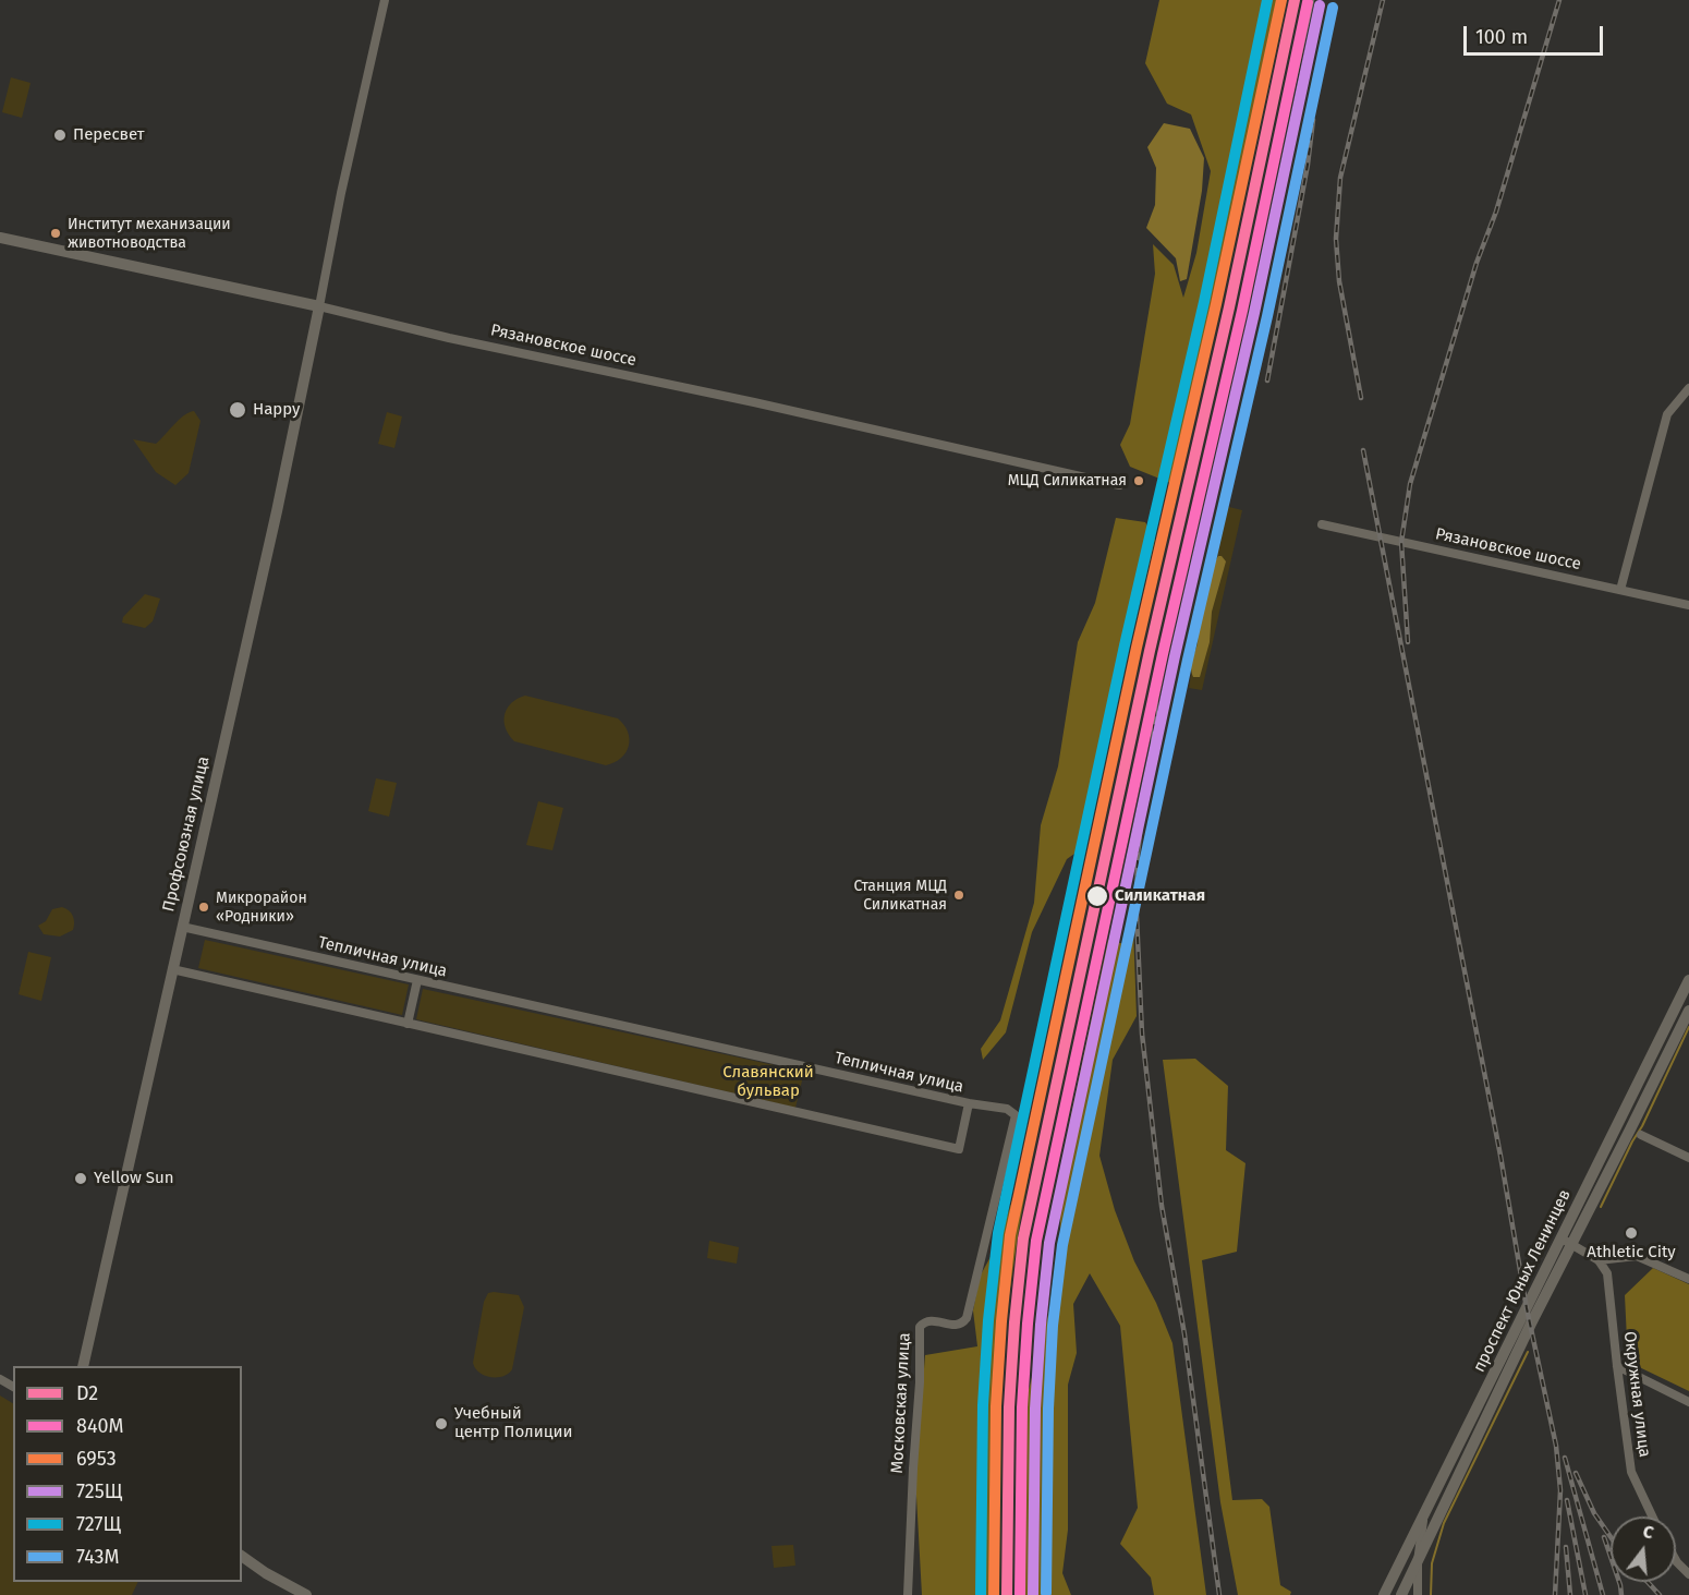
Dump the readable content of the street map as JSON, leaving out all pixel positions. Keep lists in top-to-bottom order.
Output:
{
  "streets": {
    "main road": ["Рязановское шоссе", "Профсоюзная улица", "проспект Юных Ленинцев"],
    "street": ["Тепличная улица", "Окружная улица", "Московская улица"]
  },
  "crossings": [
    ["Рязановское шоссе", "Профсоюзная улица"],
    ["Профсоюзная улица", "Тепличная улица"],
    ["Тепличная улица", "Московская улица"]
  ],
  "parks": ["Славянский бульвар"],
  "places": [
    "Пересвет",
    "Институт механизации животноводства",
    "Happy",
    "МЦД Силикатная",
    "Станция МЦД Силикатная",
    "Силикатная",
    "Микрорайон «Родники»",
    "Yellow Sun",
    "Athletic City",
    "Учебный центр Полиции"
  ],
  "lines": [
    "transit line D2",
    "transit line 6953",
    "transit line 727Щ",
    "transit line 840М",
    "transit line 725Щ",
    "transit line 743М"
  ],
  "legend": [
    "D2",
    "840М",
    "6953",
    "725Щ",
    "727Щ",
    "743М"
  ],
  "scale_bar": "100 m",
  "north": "top"
}
